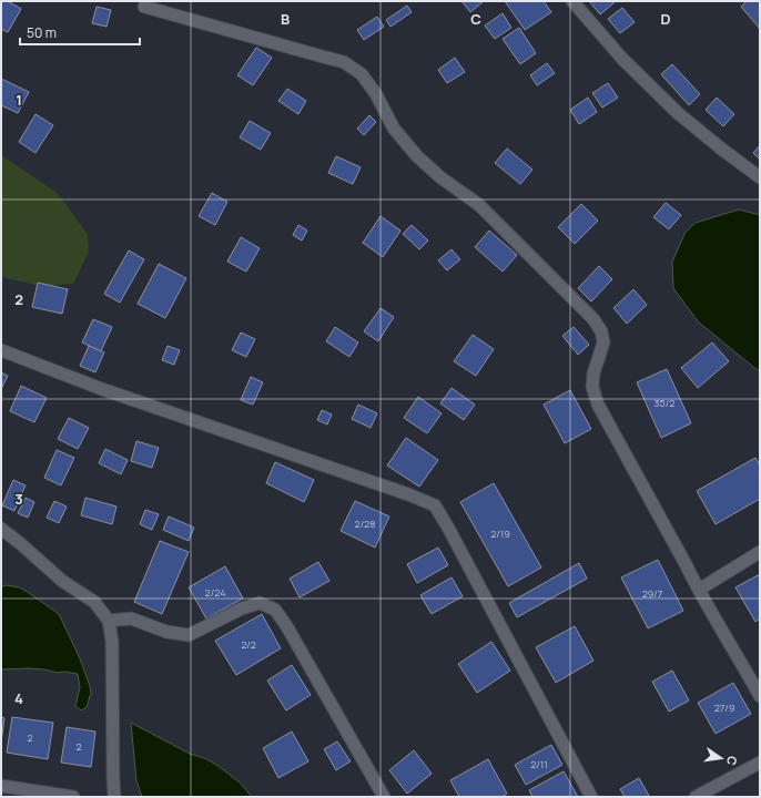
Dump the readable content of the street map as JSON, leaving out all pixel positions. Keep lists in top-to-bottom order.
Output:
{
  "house_numbers": [
    "35/2",
    "2/28",
    "2/19",
    "2/24",
    "29/7",
    "2/2",
    "27/9",
    "2",
    "2",
    "2/11"
  ],
  "scale_bar": "50 m",
  "north": "right",
  "grid": {
    "columns": ["B", "C", "D"],
    "rows": [
      "1",
      "2",
      "3",
      "4"
    ]
  }
}
